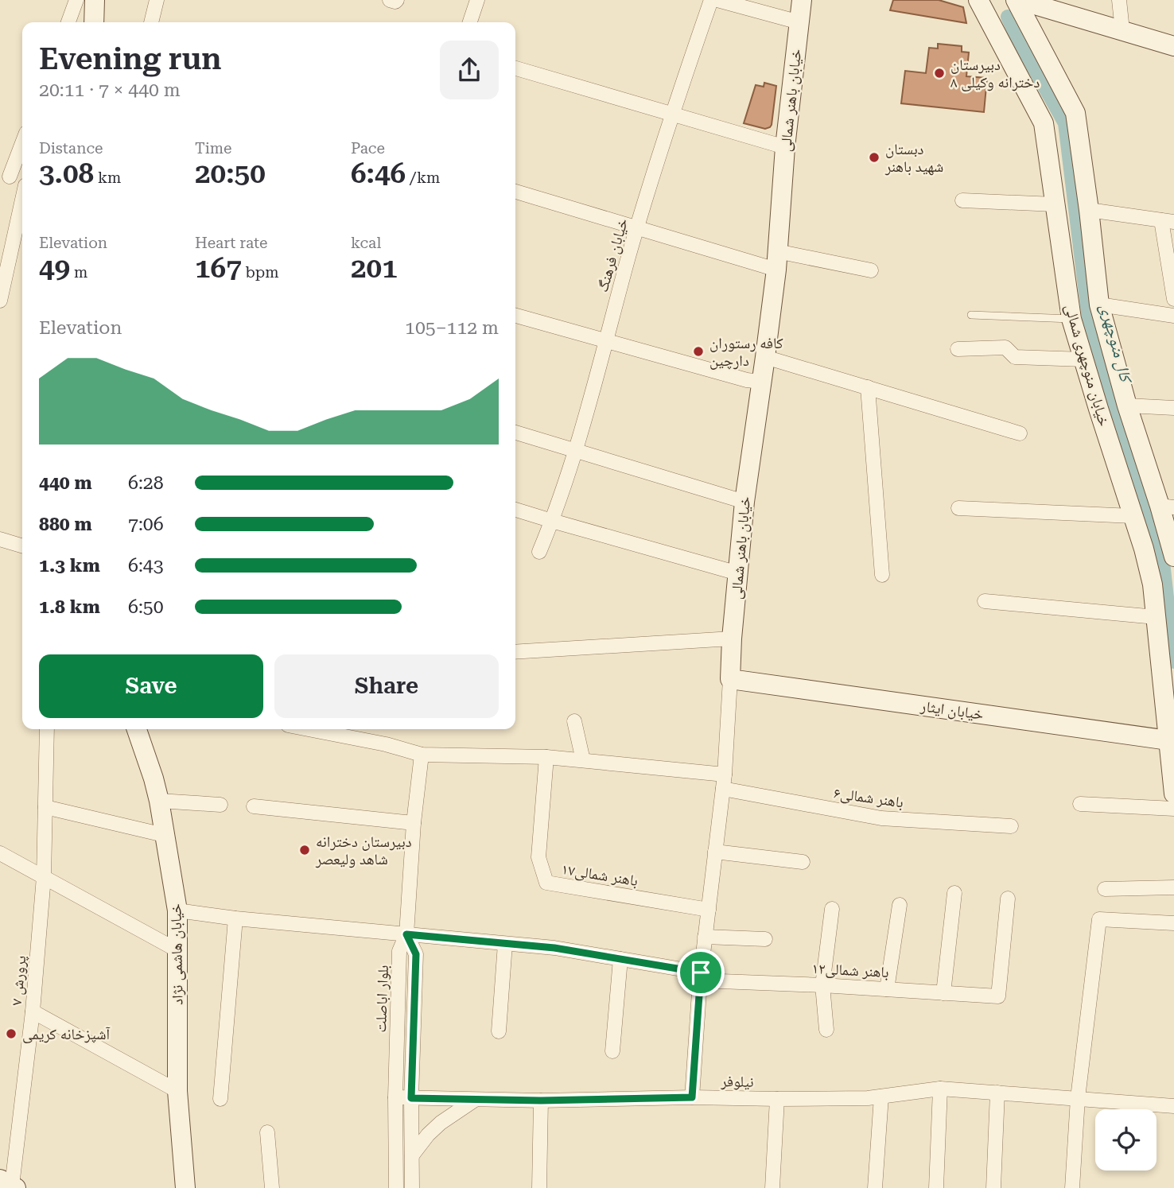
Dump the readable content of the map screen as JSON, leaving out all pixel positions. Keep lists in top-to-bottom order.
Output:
{
  "streets": {
    "street": [
      "خیابان باهنر شمالی",
      "خیابان فرهنگ",
      "خیابان منوچهری شمالی",
      "خیابان ایثار",
      "باهنر شمالی۶",
      "باهنر شمالی۱۷",
      "خیابان هاشمی نژاد",
      "باهنر شمالی۱۲",
      "پرورش ۷",
      "بلوار اباصلت",
      "نیلوفر"
    ]
  },
  "crossings": [
    ["خیابان باهنر شمالی", "خیابان ایثار"],
    ["خیابان باهنر شمالی", "باهنر شمالی۶"],
    ["خیابان باهنر شمالی", "باهنر شمالی۱۷"],
    ["خیابان باهنر شمالی", "باهنر شمالی۱۲"],
    ["خیابان باهنر شمالی", "نیلوفر"],
    ["خیابان منوچهری شمالی", "خیابان ایثار"],
    ["باهنر شمالی۶", "باهنر شمالی۱۷"],
    ["خیابان هاشمی نژاد", "باهنر شمالی۱۲"],
    ["باهنر شمالی۱۲", "بلوار اباصلت"],
    ["بلوار اباصلت", "نیلوفر"]
  ],
  "water": ["کال منوچهری"],
  "places": [
    "دبیرستان دخترانه وکیلی ۸",
    "دبستان شهید باهنر",
    "کافه رستوران دارچین",
    "دبیرستان دخترانه شاهد ولیعصر",
    "آشپزخانه کریمی"
  ],
  "page": {
    "heading": ["Evening run", "20:11 · 7 × 440 m"],
    "stats": [
      ["Distance", "3.08 km"],
      ["Time", "20:50"],
      ["Pace", "6:46 /km"],
      ["Elevation", "49 m"],
      ["Heart rate", "167 bpm"],
      ["kcal", "201"]
    ],
    "chart": ["Elevation", "105–112 m"],
    "list": [
      {
        "name": "440 m",
        "note": "6:28"
      },
      {
        "name": "880 m",
        "note": "7:06"
      },
      {
        "name": "1.3 km",
        "note": "6:43"
      },
      {
        "name": "1.8 km",
        "note": "6:50"
      }
    ],
    "buttons": ["Save", "Share"]
  }
}
